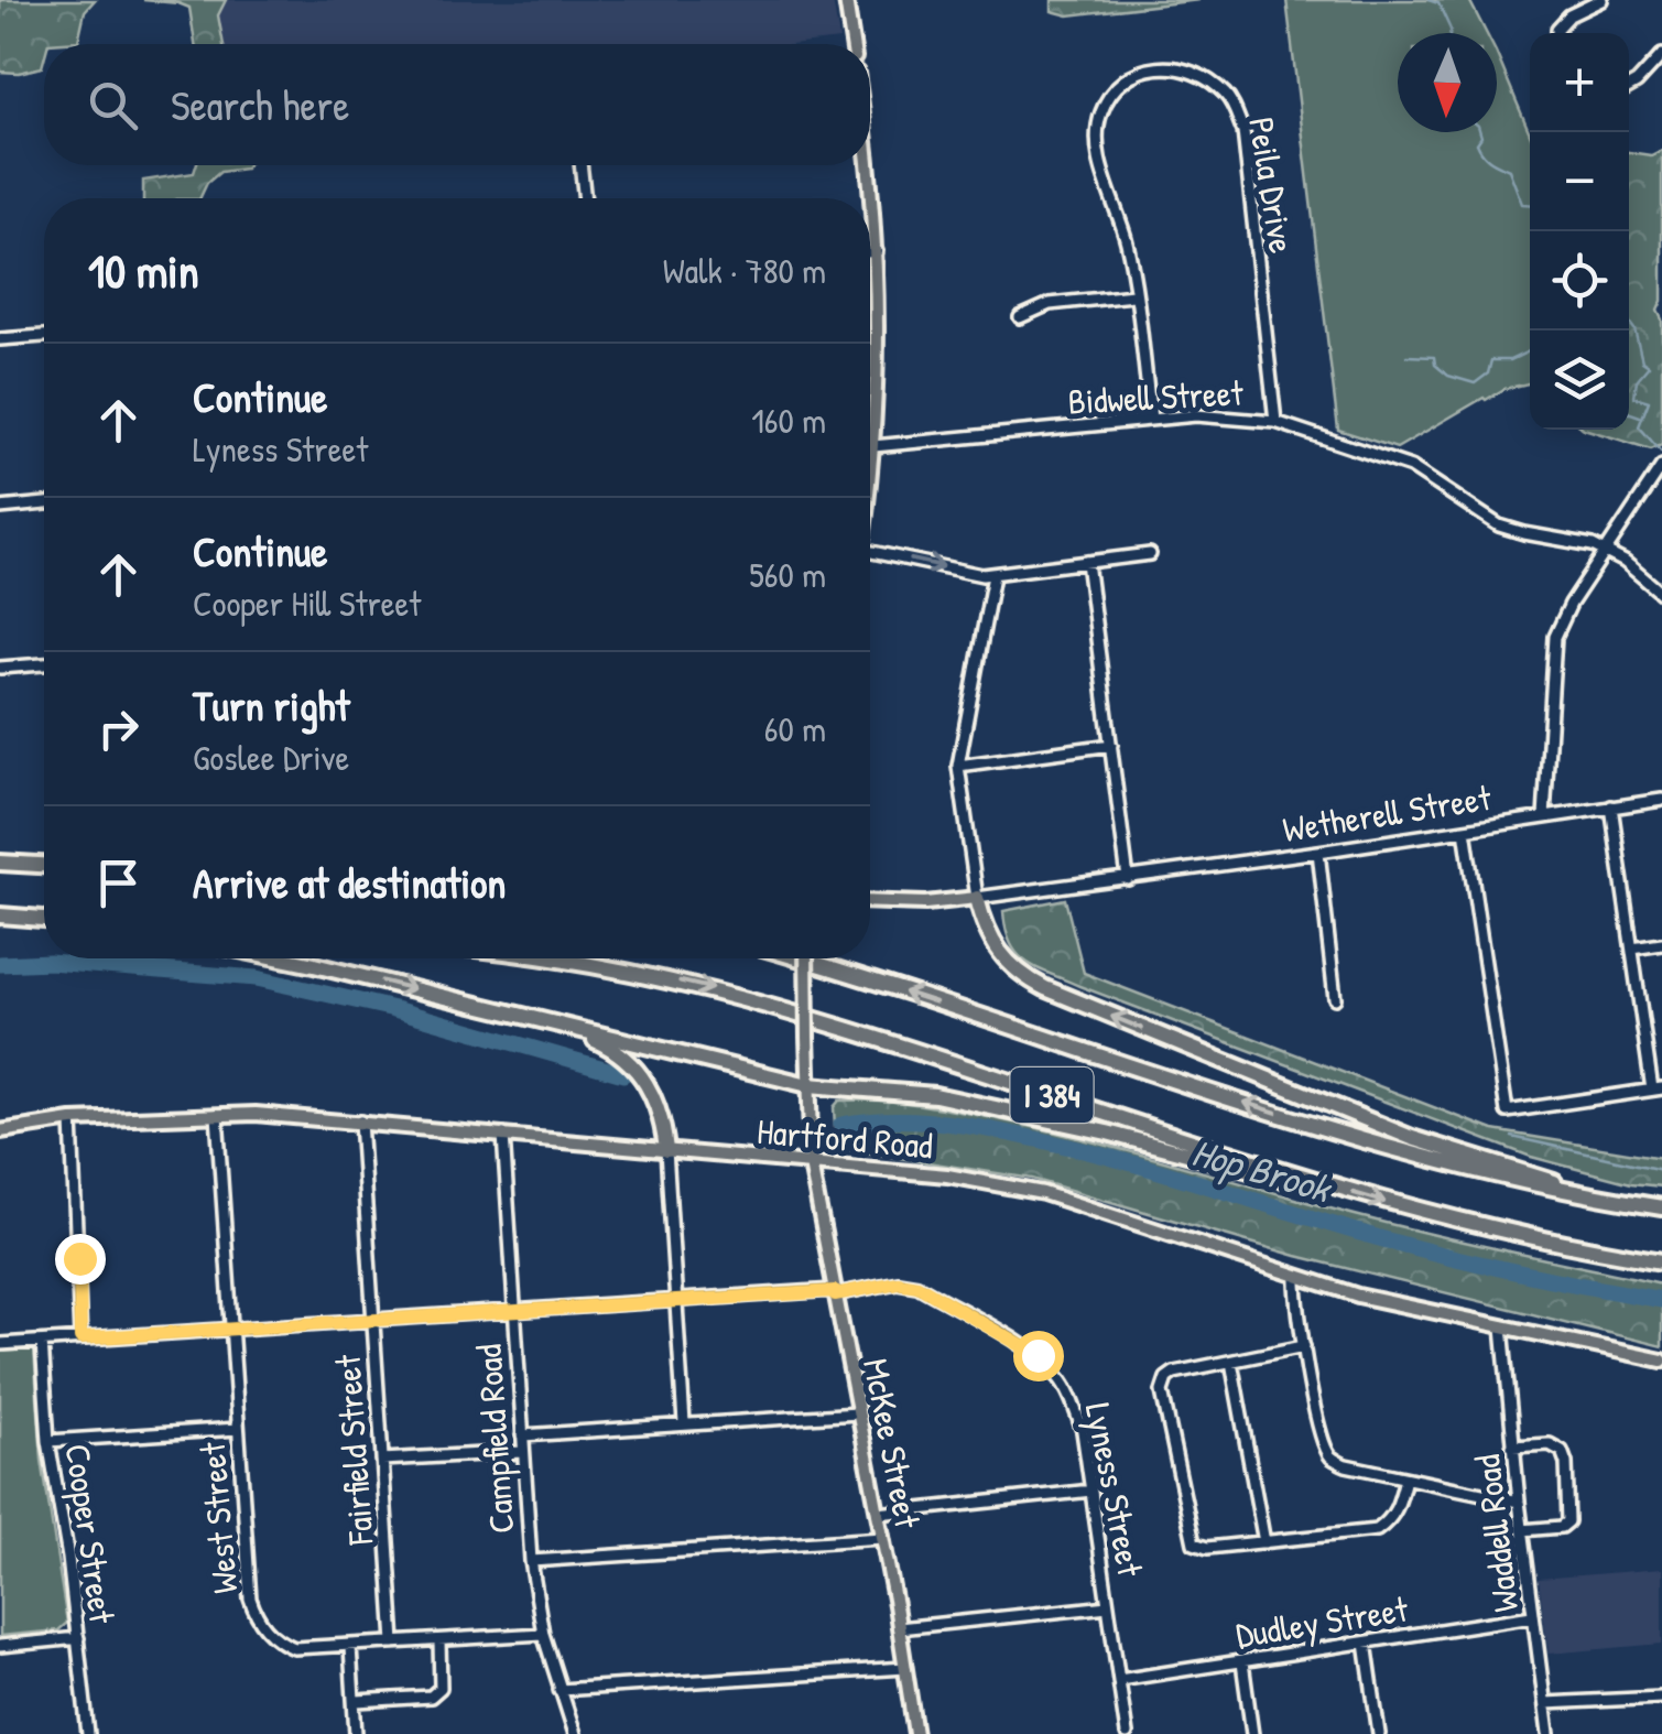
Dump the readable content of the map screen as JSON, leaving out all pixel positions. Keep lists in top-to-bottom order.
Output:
{
  "streets": {
    "highway": ["I 384"],
    "main road": ["Wetherell Street", "Hartford Road", "McKee Street"],
    "street": [
      "Peila Drive",
      "Bidwell Street",
      "Campfield Road",
      "Fairfield Street",
      "Lyness Street",
      "West Street",
      "Cooper Street",
      "Waddell Road",
      "Dudley Street"
    ]
  },
  "crossings": [
    ["Peila Drive", "Bidwell Street"],
    ["Bidwell Street", "Wetherell Street"],
    ["Hartford Road", "Campfield Road"],
    ["Hartford Road", "McKee Street"],
    ["Hartford Road", "Fairfield Street"],
    ["Hartford Road", "West Street"],
    ["Hartford Road", "Waddell Road"],
    ["Campfield Road", "Lyness Street"],
    ["Campfield Road", "West Street"],
    ["McKee Street", "Lyness Street"],
    ["Fairfield Street", "Lyness Street"],
    ["Fairfield Street", "West Street"],
    ["Lyness Street", "West Street"],
    ["Lyness Street", "Cooper Street"],
    ["Lyness Street", "Dudley Street"],
    ["Waddell Road", "Dudley Street"]
  ],
  "water": ["Hop Brook"],
  "north": "bottom",
  "page": {
    "map_buttons": ["+", "−"],
    "search": "Search here",
    "heading": ["10 min", "Walk · 780 m"],
    "list": [
      ["Continue", "Lyness Street", "160 m"],
      ["Continue", "Cooper Hill Street", "560 m"],
      ["Turn right", "Goslee Drive", "60 m"],
      "Arrive at destination"
    ]
  }
}
